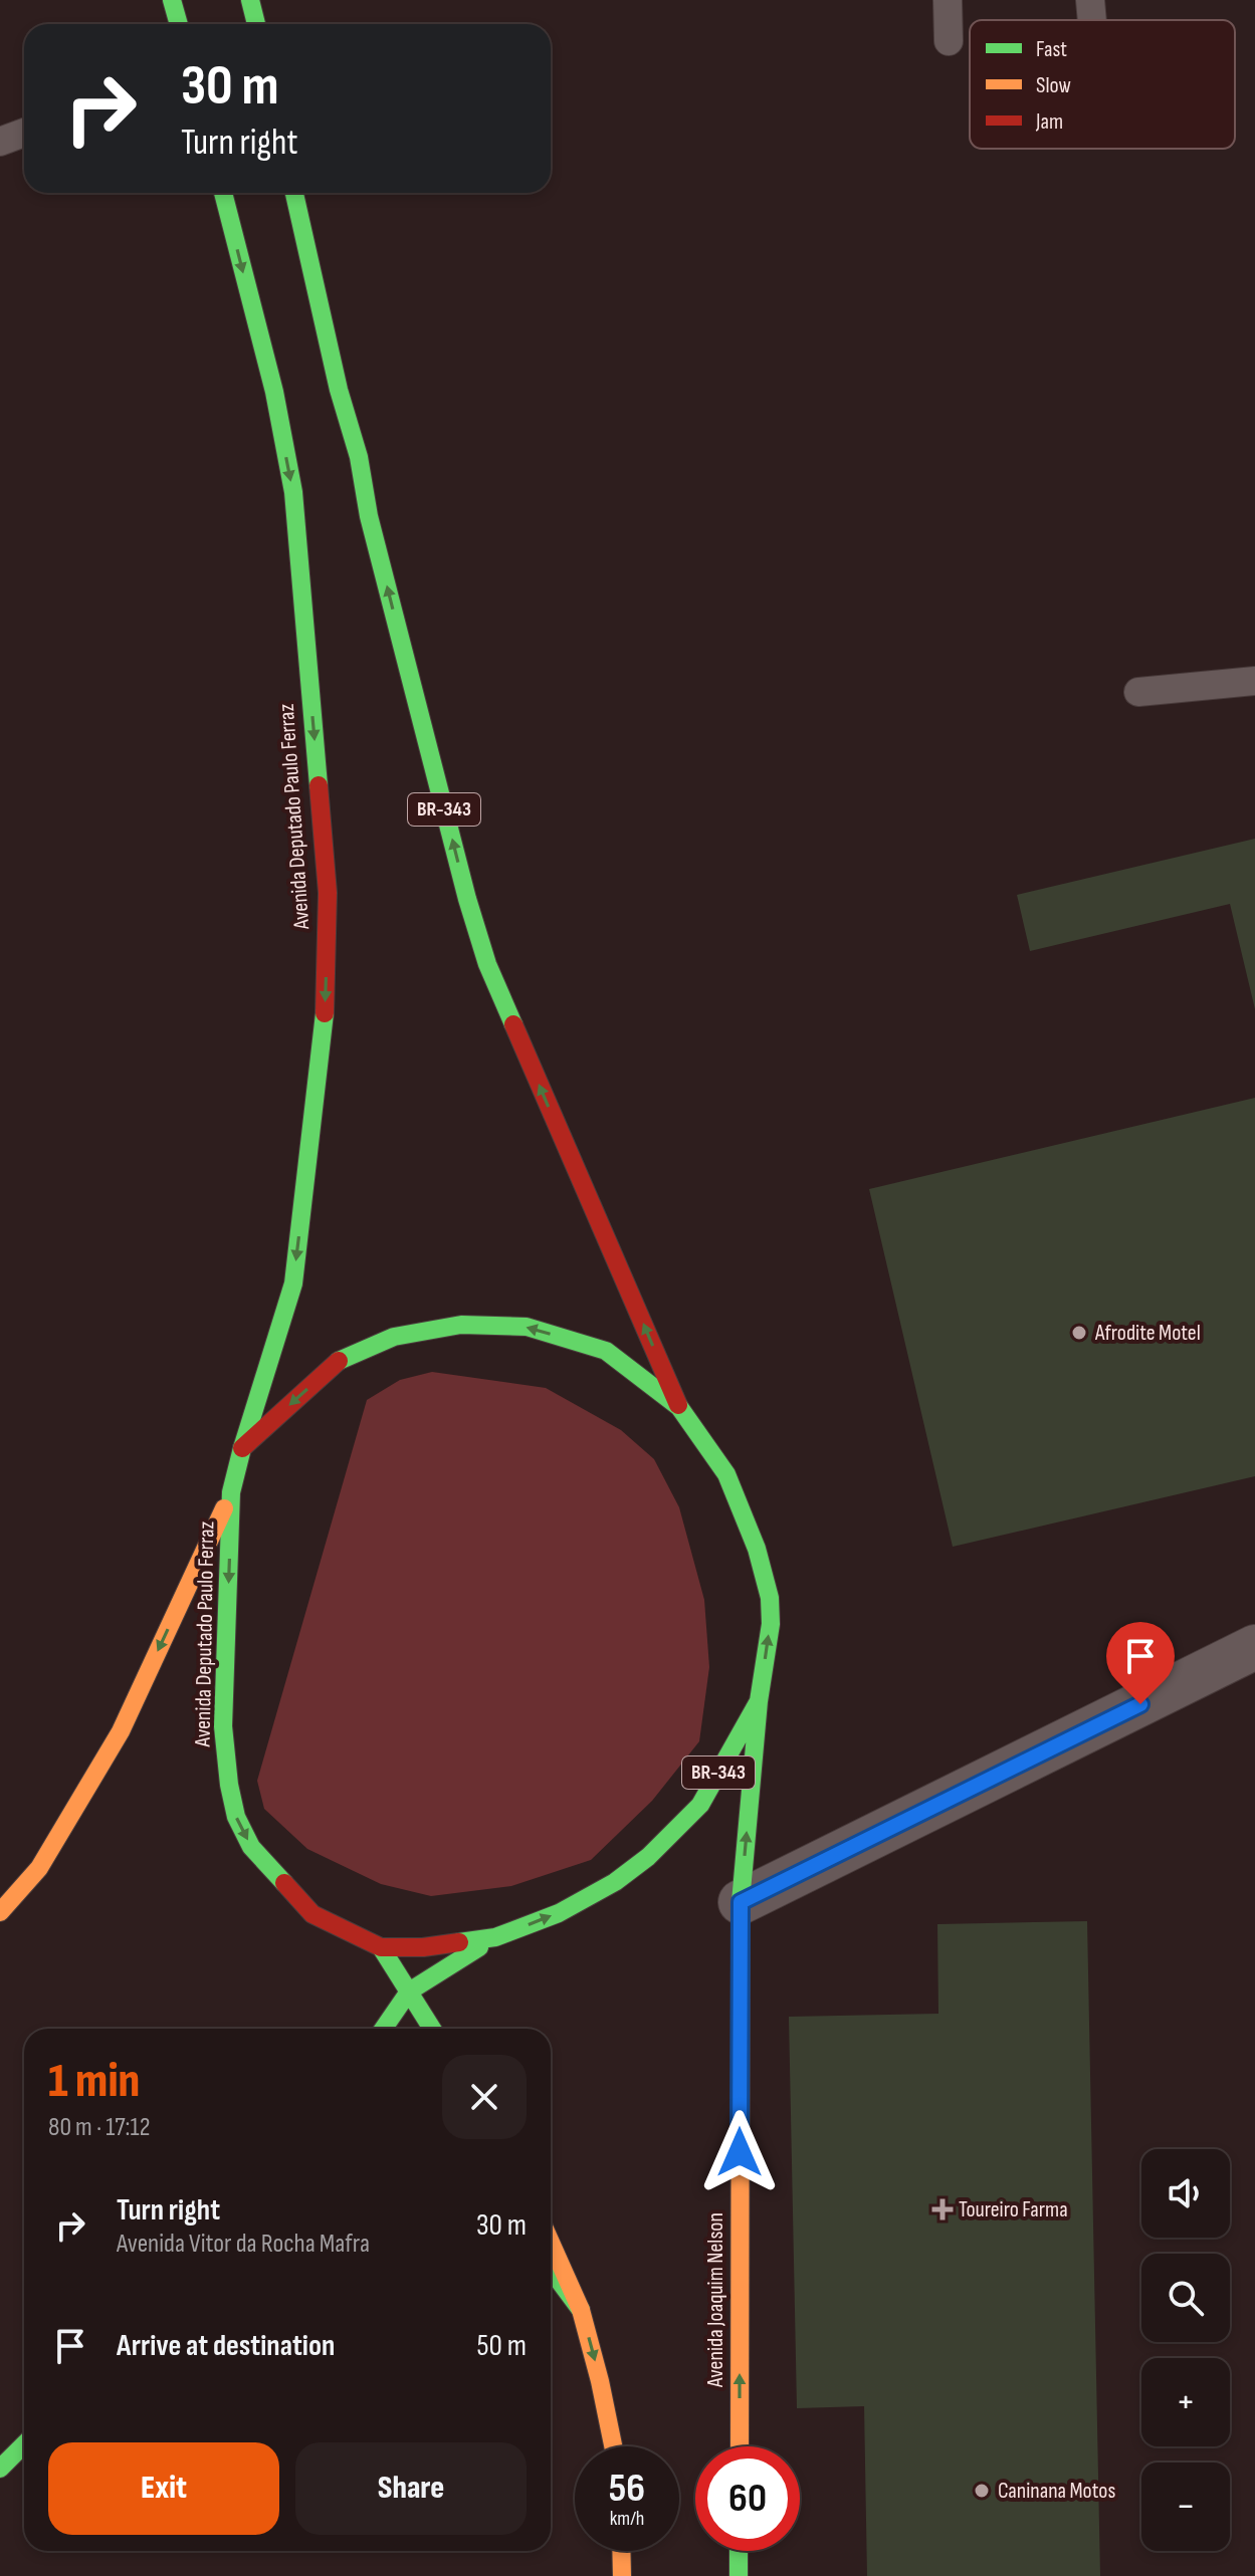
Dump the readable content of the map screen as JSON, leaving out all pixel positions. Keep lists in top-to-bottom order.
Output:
{
  "streets": {
    "main road": ["BR-343", "Avenida Deputado Paulo Ferraz", "Avenida Joaquim Nelson"]
  },
  "crossings": [
    ["BR-343", "Avenida Deputado Paulo Ferraz"],
    ["BR-343", "Avenida Joaquim Nelson"]
  ],
  "one_way": ["Avenida Joaquim Nelson"],
  "places": {
    "other": ["Afrodite Motel", "Caninana Motos"],
    "health": ["Toureiro Farma"]
  },
  "legend": ["Fast", "Slow", "Jam"],
  "page": {
    "turn": ["30 m", "Turn right"],
    "heading": ["1 min", "80 m · 17:12"],
    "map_buttons": ["+", "−"],
    "list": [
      {
        "name": "Turn right",
        "note": "Avenida Vitor da Rocha Mafra",
        "value": "30 m"
      },
      {
        "name": "Arrive at destination",
        "value": "50 m"
      }
    ],
    "buttons": ["Exit", "Share"],
    "speed": "56 km/h",
    "limit": "60"
  }
}
